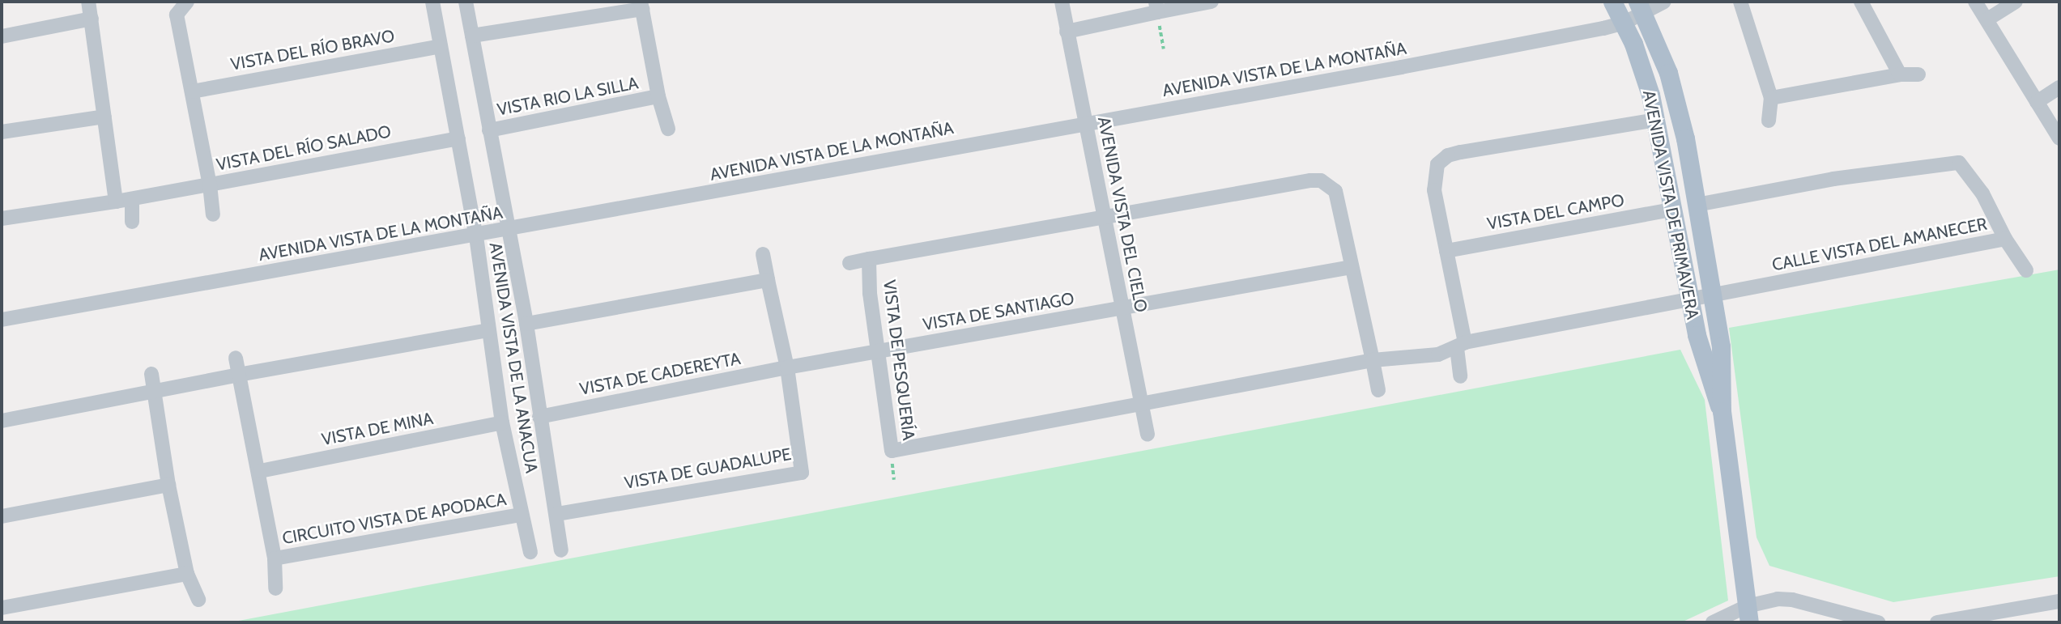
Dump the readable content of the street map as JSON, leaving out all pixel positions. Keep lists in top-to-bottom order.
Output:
{
  "streets": {
    "main road": ["AVENIDA VISTA DE PRIMAVERA"],
    "street": [
      "VISTA DEL RÍO BRAVO",
      "AVENIDA VISTA DE LA MONTAÑA",
      "VISTA RIO LA SILLA",
      "VISTA DEL RÍO SALADO",
      "VISTA DEL CAMPO",
      "AVENIDA VISTA DEL CIELO",
      "CALLE VISTA DEL AMANECER",
      "VISTA DE SANTIAGO",
      "AVENIDA VISTA DE LA ANACUA",
      "VISTA DE PESQUERÍA",
      "VISTA DE CADEREYTA",
      "VISTA DE MINA",
      "VISTA DE GUADALUPE",
      "CIRCUITO VISTA DE APODACA"
    ]
  },
  "crossings": [
    ["VISTA DEL RÍO BRAVO", "VISTA DEL RÍO SALADO"],
    ["VISTA DEL RÍO BRAVO", "AVENIDA VISTA DE LA ANACUA"],
    ["AVENIDA VISTA DE LA MONTAÑA", "AVENIDA VISTA DE PRIMAVERA"],
    ["AVENIDA VISTA DE LA MONTAÑA", "AVENIDA VISTA DEL CIELO"],
    ["AVENIDA VISTA DE LA MONTAÑA", "AVENIDA VISTA DE LA ANACUA"],
    ["VISTA RIO LA SILLA", "AVENIDA VISTA DE LA ANACUA"],
    ["VISTA DEL RÍO SALADO", "AVENIDA VISTA DE LA ANACUA"],
    ["AVENIDA VISTA DE PRIMAVERA", "VISTA DEL CAMPO"],
    ["AVENIDA VISTA DE PRIMAVERA", "CALLE VISTA DEL AMANECER"],
    ["AVENIDA VISTA DEL CIELO", "CALLE VISTA DEL AMANECER"],
    ["AVENIDA VISTA DEL CIELO", "VISTA DE SANTIAGO"],
    ["AVENIDA VISTA DEL CIELO", "VISTA DE PESQUERÍA"],
    ["CALLE VISTA DEL AMANECER", "VISTA DE PESQUERÍA"],
    ["VISTA DE SANTIAGO", "VISTA DE PESQUERÍA"],
    ["VISTA DE SANTIAGO", "VISTA DE CADEREYTA"],
    ["VISTA DE SANTIAGO", "VISTA DE GUADALUPE"],
    ["AVENIDA VISTA DE LA ANACUA", "VISTA DE CADEREYTA"],
    ["AVENIDA VISTA DE LA ANACUA", "VISTA DE MINA"],
    ["AVENIDA VISTA DE LA ANACUA", "VISTA DE GUADALUPE"],
    ["AVENIDA VISTA DE LA ANACUA", "CIRCUITO VISTA DE APODACA"],
    ["VISTA DE CADEREYTA", "VISTA DE GUADALUPE"],
    ["VISTA DE MINA", "CIRCUITO VISTA DE APODACA"]
  ]
}
